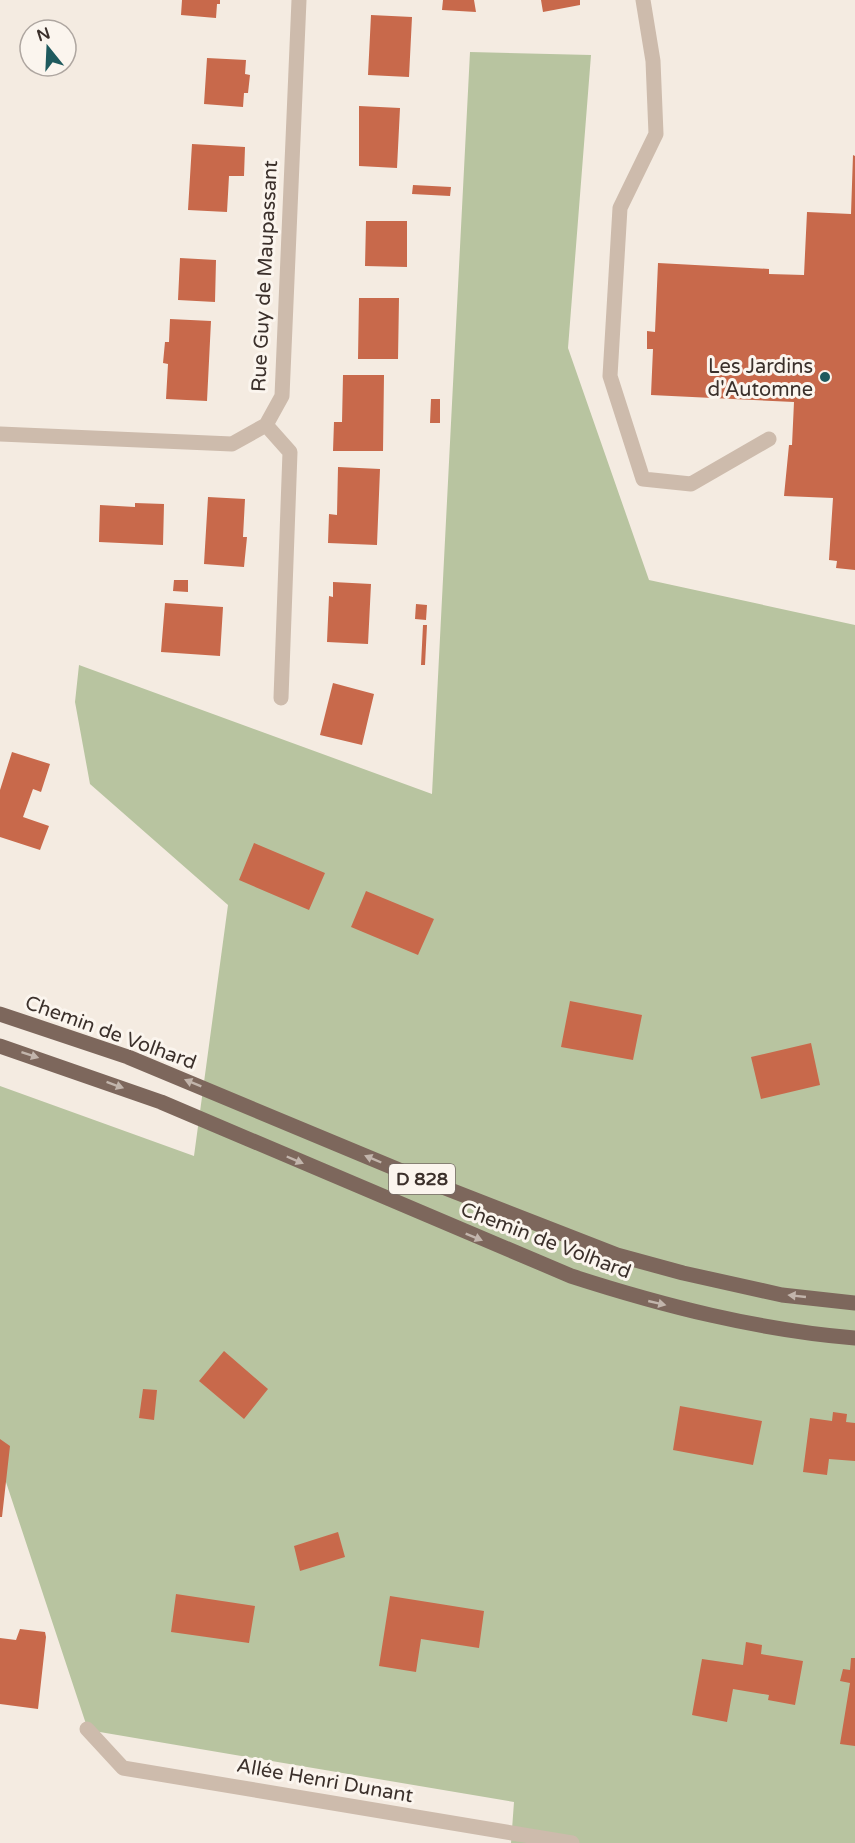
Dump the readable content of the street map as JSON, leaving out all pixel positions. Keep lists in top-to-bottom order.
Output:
{
  "streets": {
    "main road": ["Chemin de Volhard", "D 828"],
    "street": ["Rue Guy de Maupassant", "Allée Henri Dunant"]
  },
  "places": ["Les Jardins d'Automne"],
  "north": "top"
}
